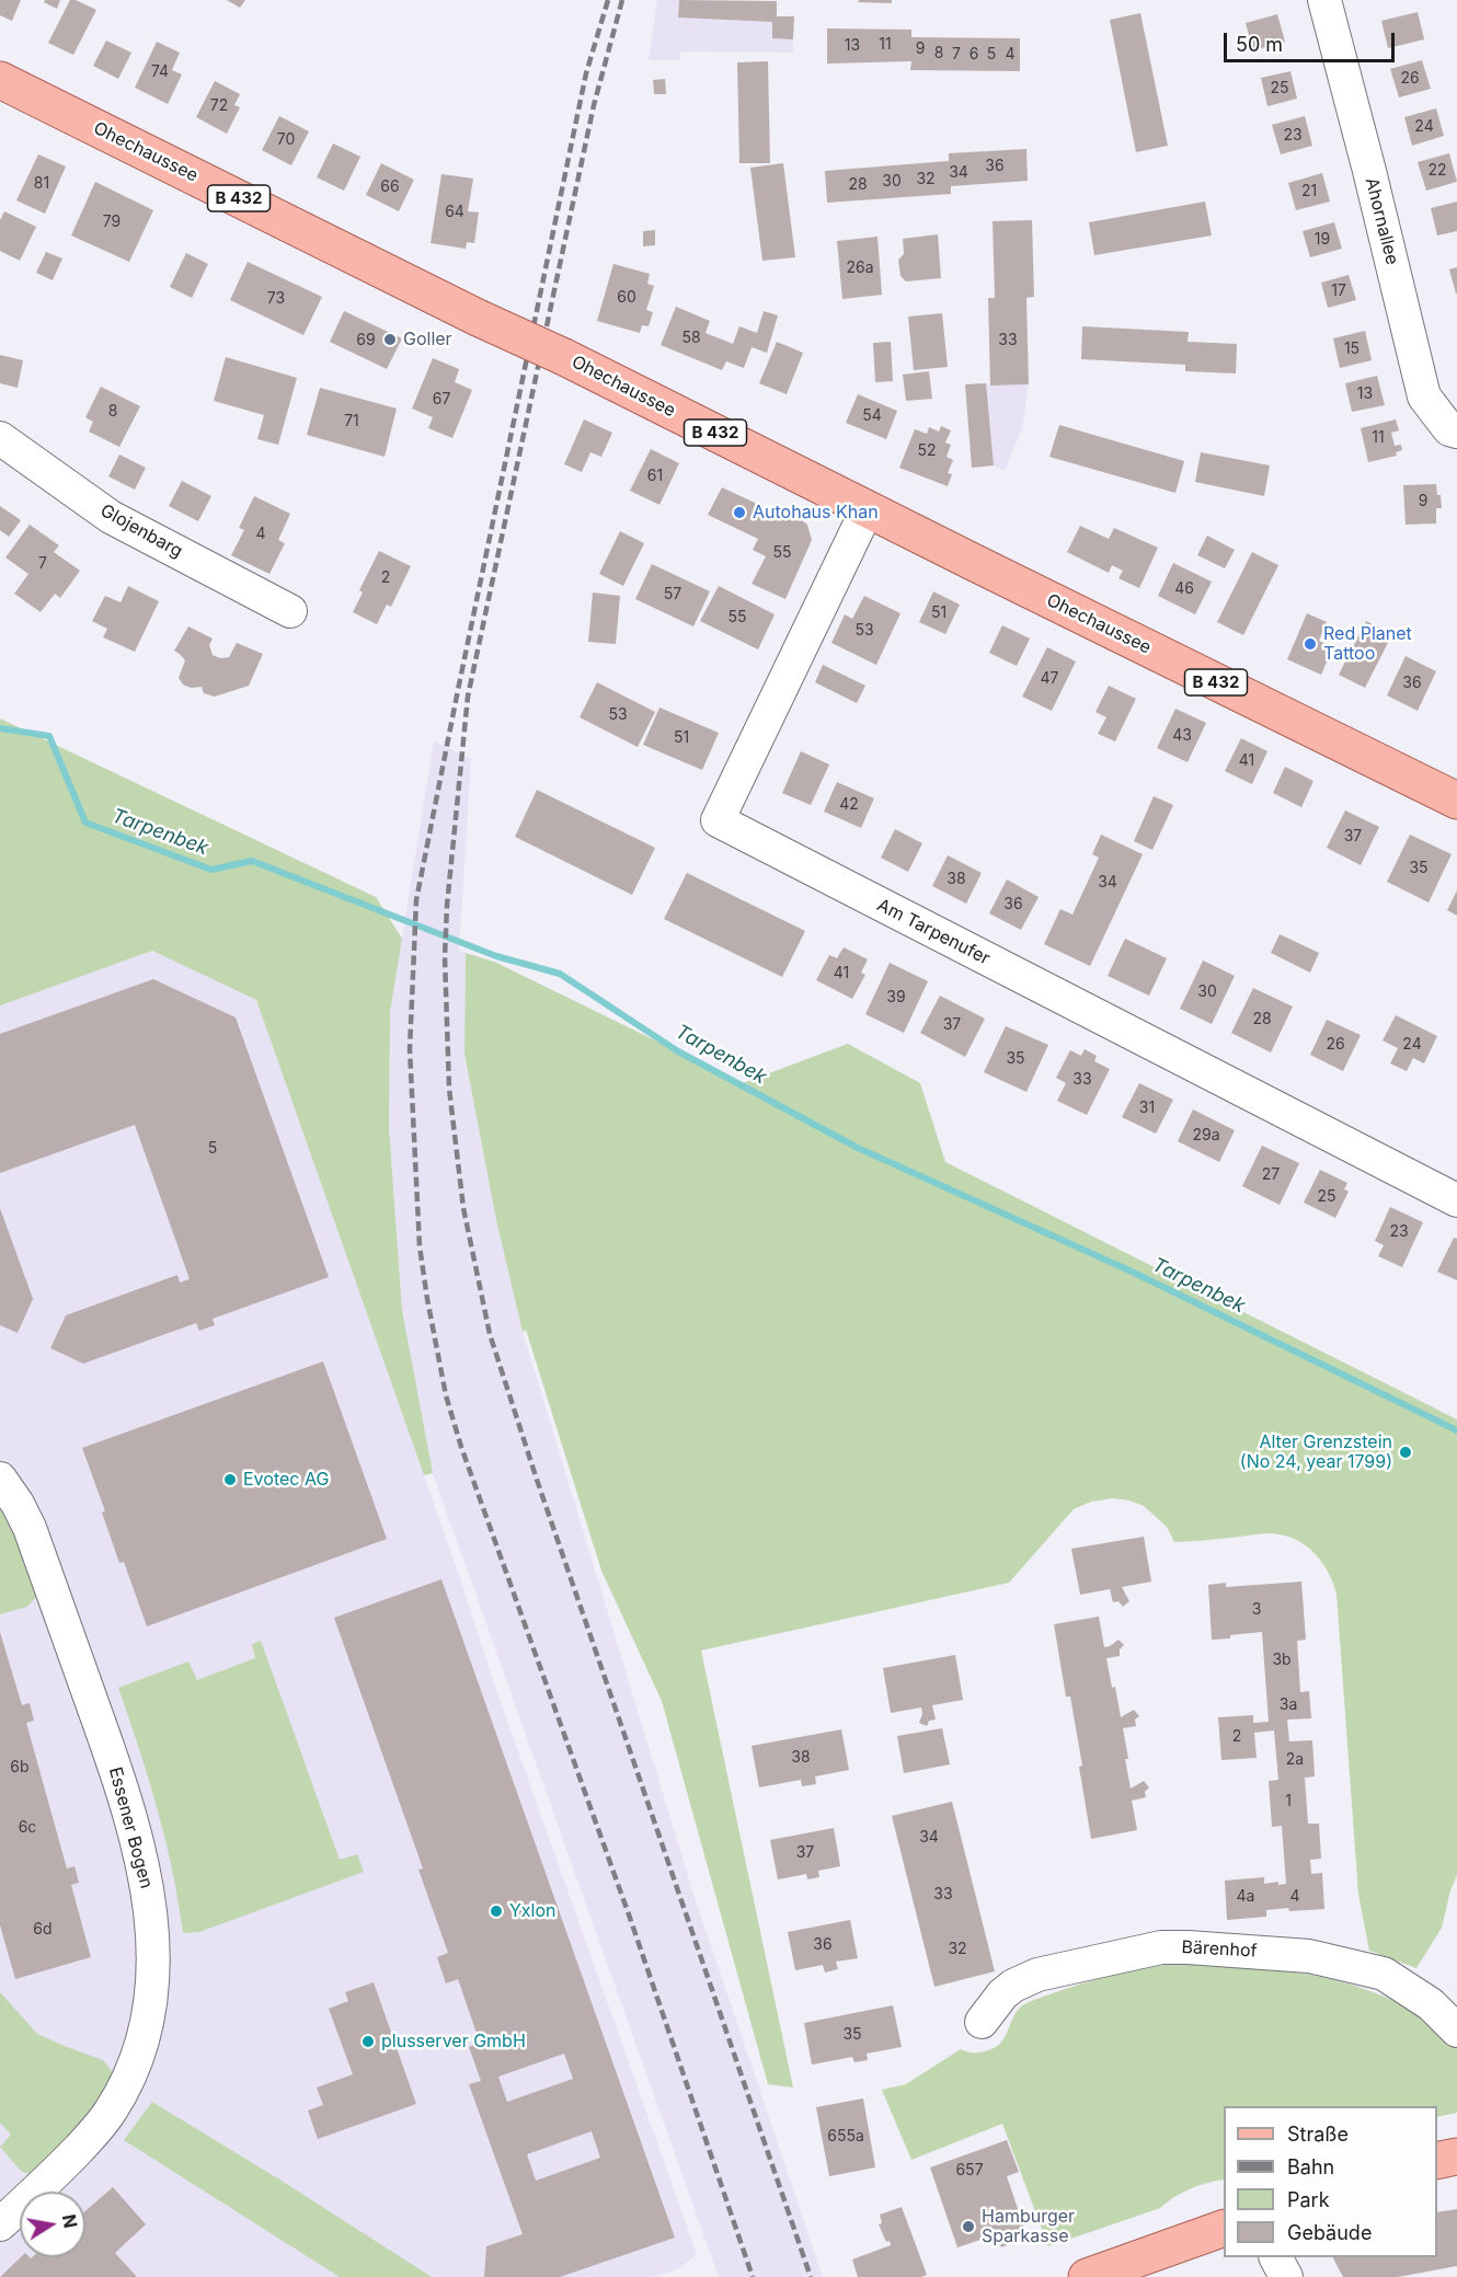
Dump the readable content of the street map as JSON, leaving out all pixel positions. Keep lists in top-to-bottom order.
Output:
{
  "streets": {
    "main road": ["Ohechaussee", "B 432"],
    "street": [
      "Ahornallee",
      "Glojenbarg",
      "Am Tarpenufer",
      "Essener Bogen",
      "Bärenhof"
    ]
  },
  "crossings": [
    ["Ohechaussee", "Am Tarpenufer"]
  ],
  "water": ["Tarpenbek"],
  "places": [
    "Goller",
    "Autohaus Khan",
    "Red Planet Tattoo",
    "Alter Grenzstein (No 24, year 1799)",
    "Evotec AG",
    "Yxlon",
    "plusserver GmbH",
    "Hamburger Sparkasse"
  ],
  "house_numbers": [
    "11",
    "13",
    "9",
    "8",
    "7",
    "6",
    "5",
    "4",
    "74",
    "26",
    "25",
    "72",
    "24",
    "23",
    "70",
    "36",
    "22",
    "34",
    "32",
    "30",
    "81",
    "28",
    "66",
    "21",
    "64",
    "79",
    "19",
    "26a",
    "17",
    "60",
    "73",
    "58",
    "69",
    "33",
    "15",
    "13",
    "67",
    "8",
    "54",
    "71",
    "11",
    "52",
    "61",
    "9",
    "4",
    "55",
    "7",
    "2",
    "46",
    "57",
    "51",
    "55",
    "53",
    "47",
    "36",
    "53",
    "43",
    "51",
    "41",
    "42",
    "37",
    "35",
    "38",
    "34",
    "36",
    "41",
    "30",
    "39",
    "28",
    "37",
    "26",
    "24",
    "35",
    "33",
    "31",
    "29a",
    "5",
    "27",
    "25",
    "23",
    "3",
    "3b",
    "3a",
    "2",
    "38",
    "2a",
    "6b",
    "1",
    "6c",
    "34",
    "37",
    "33",
    "4a",
    "4",
    "6d",
    "36",
    "32",
    "35",
    "655a",
    "657"
  ],
  "legend": [
    "Straße",
    "Bahn",
    "Park",
    "Gebäude"
  ],
  "scale_bar": "50 m",
  "north": "right"
}
